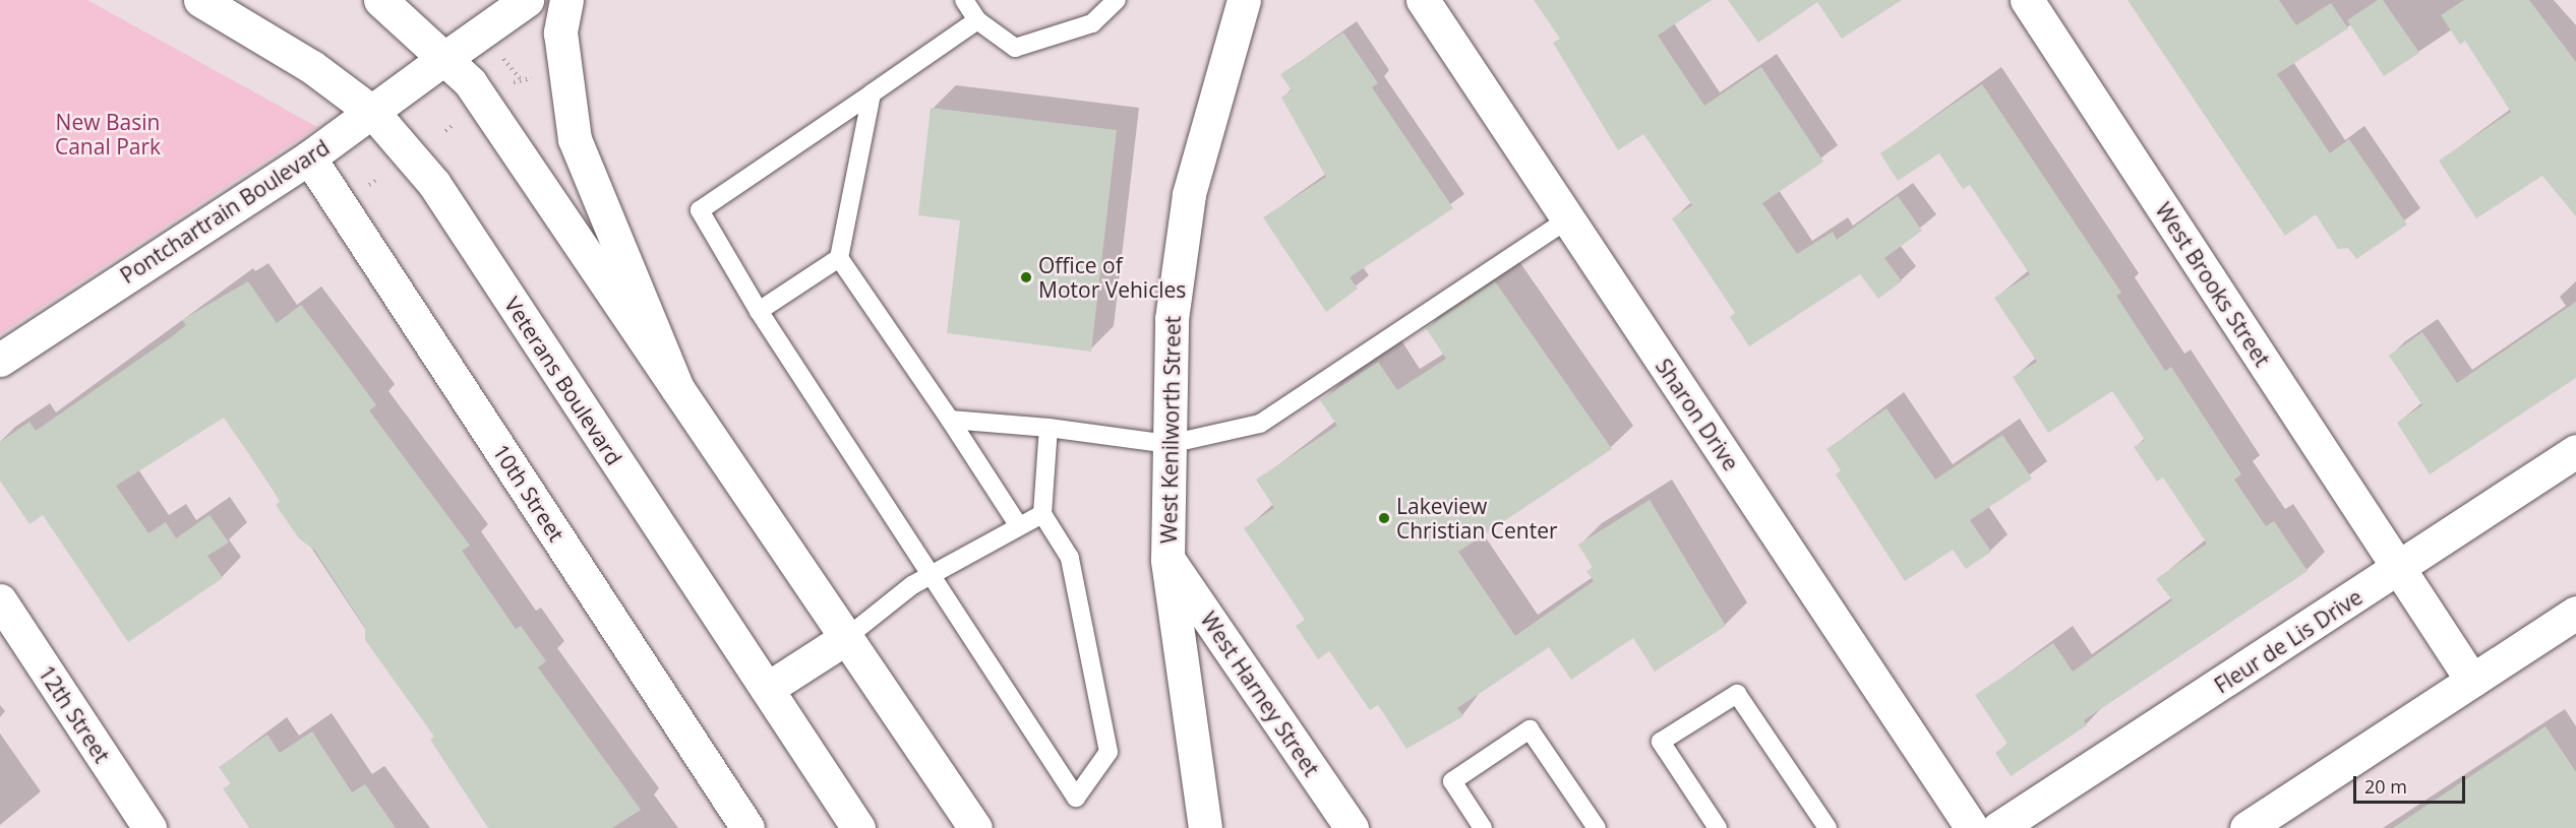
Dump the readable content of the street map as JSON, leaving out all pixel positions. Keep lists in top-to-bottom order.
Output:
{
  "streets": {
    "main road": [
      "Pontchartrain Boulevard",
      "West Brooks Street",
      "Veterans Boulevard",
      "Sharon Drive",
      "West Kenilworth Street",
      "10th Street",
      "Fleur de Lis Drive",
      "West Harney Street",
      "12th Street"
    ]
  },
  "crossings": [
    ["Pontchartrain Boulevard", "Veterans Boulevard"],
    ["Pontchartrain Boulevard", "10th Street"],
    ["West Brooks Street", "Fleur de Lis Drive"],
    ["West Kenilworth Street", "West Harney Street"]
  ],
  "parks": ["New Basin Canal Park"],
  "places": ["Office of Motor Vehicles", "Lakeview Christian Center"],
  "scale_bar": "20 m"
}
